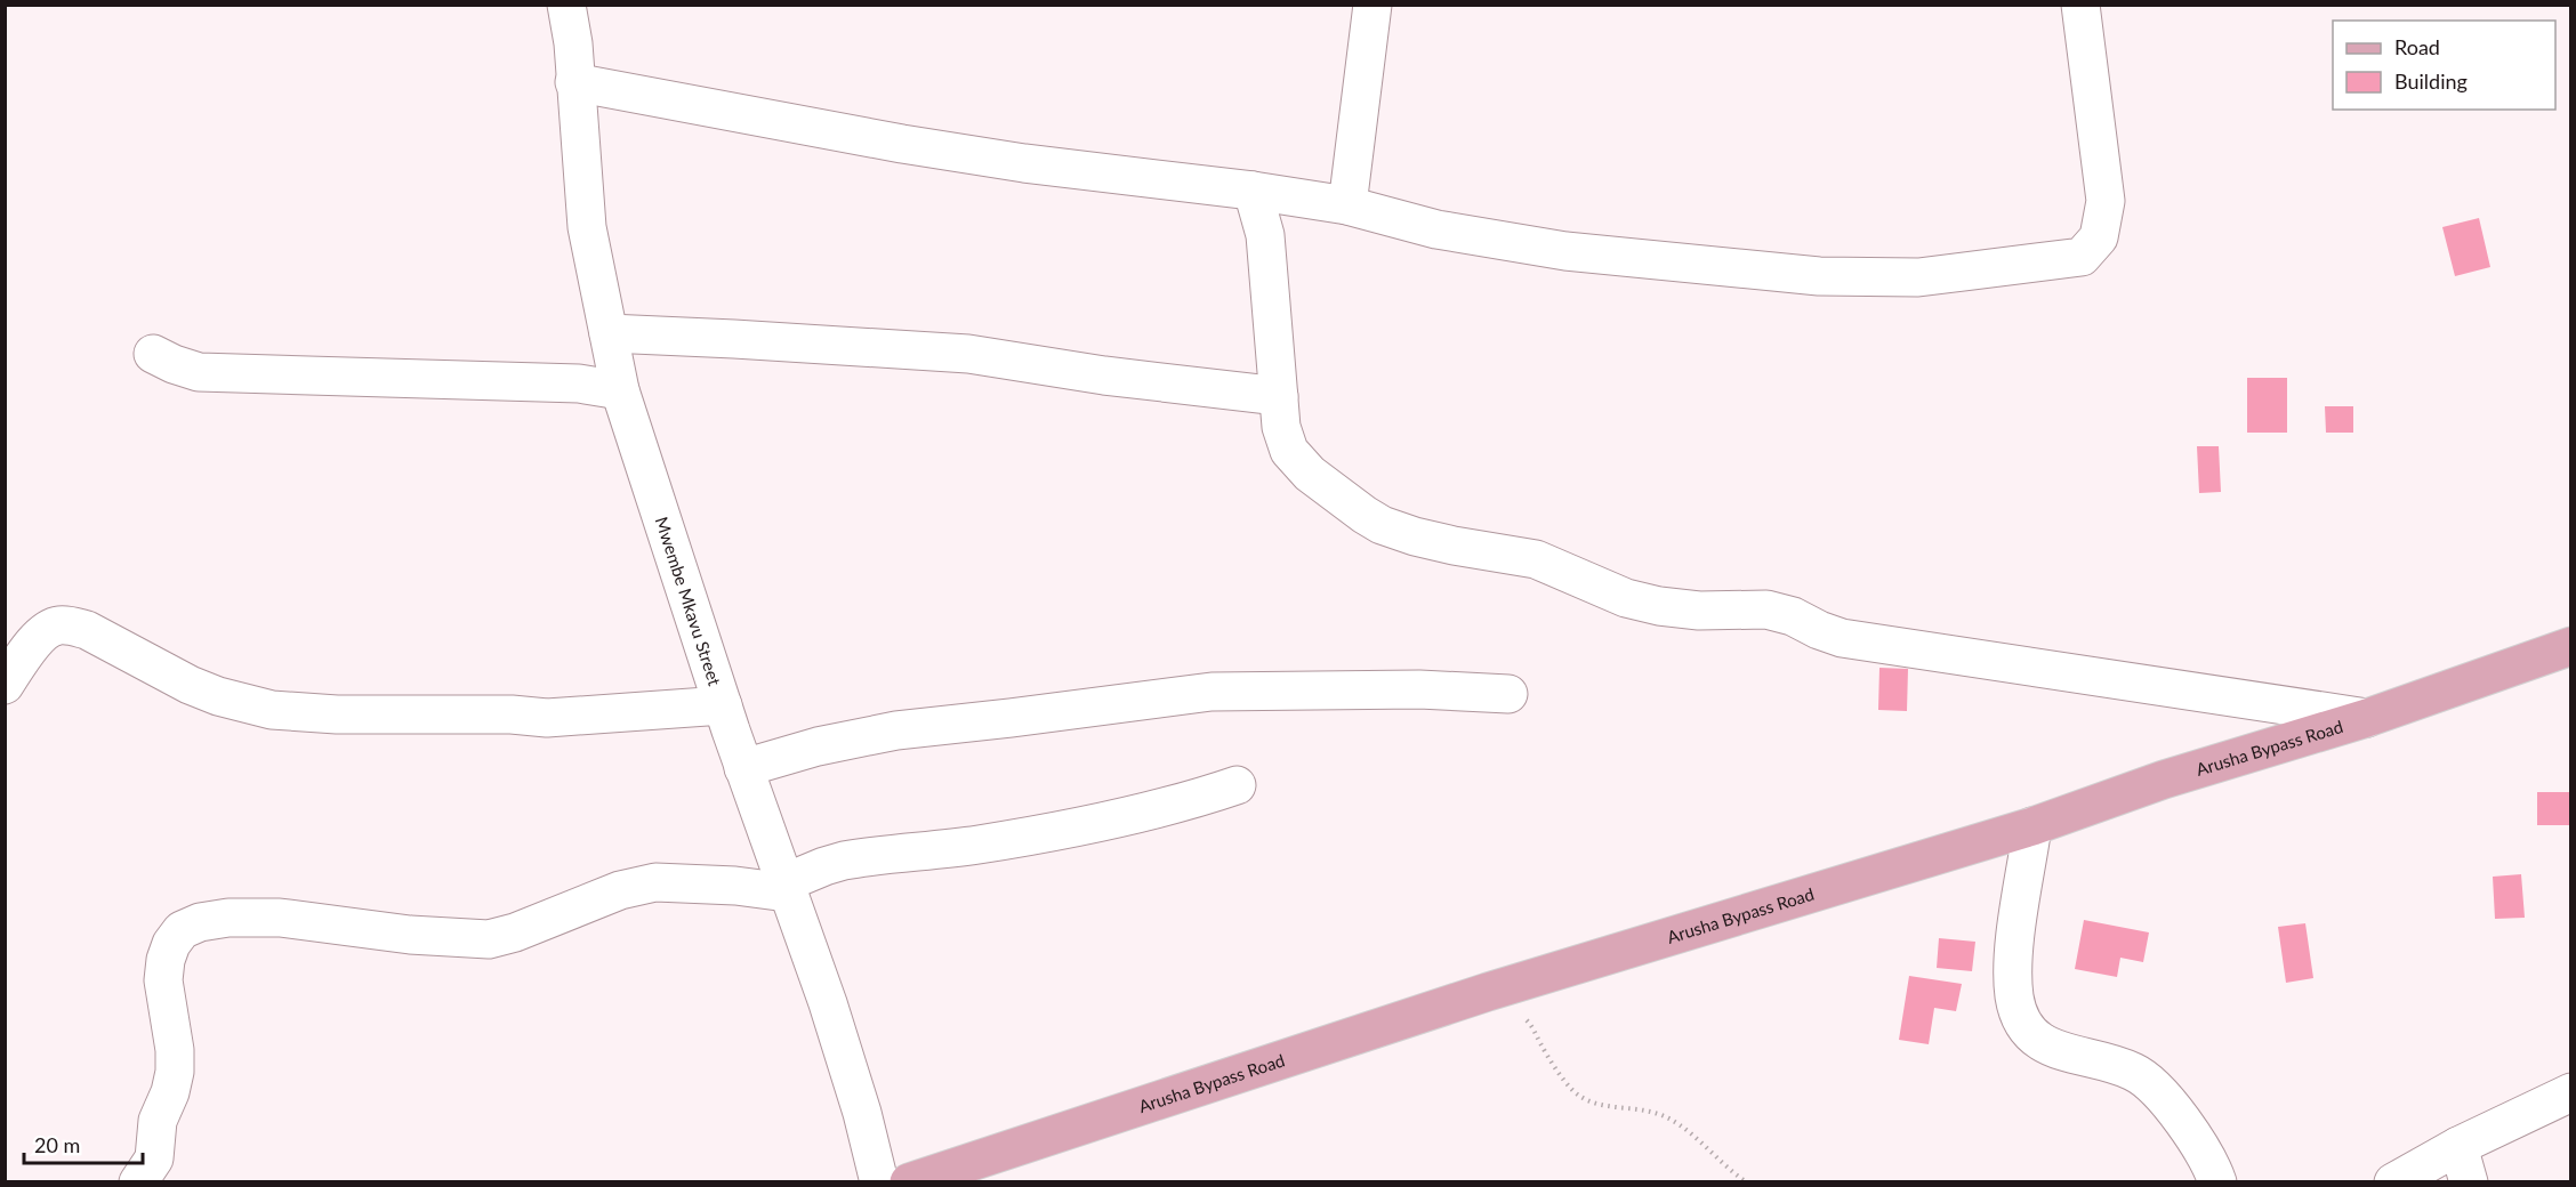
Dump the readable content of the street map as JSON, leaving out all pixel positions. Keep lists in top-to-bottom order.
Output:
{
  "streets": {
    "main road": ["Arusha Bypass Road"],
    "street": ["Mwembe Mkavu Street"]
  },
  "legend": ["Road", "Building"],
  "scale_bar": "20 m"
}
